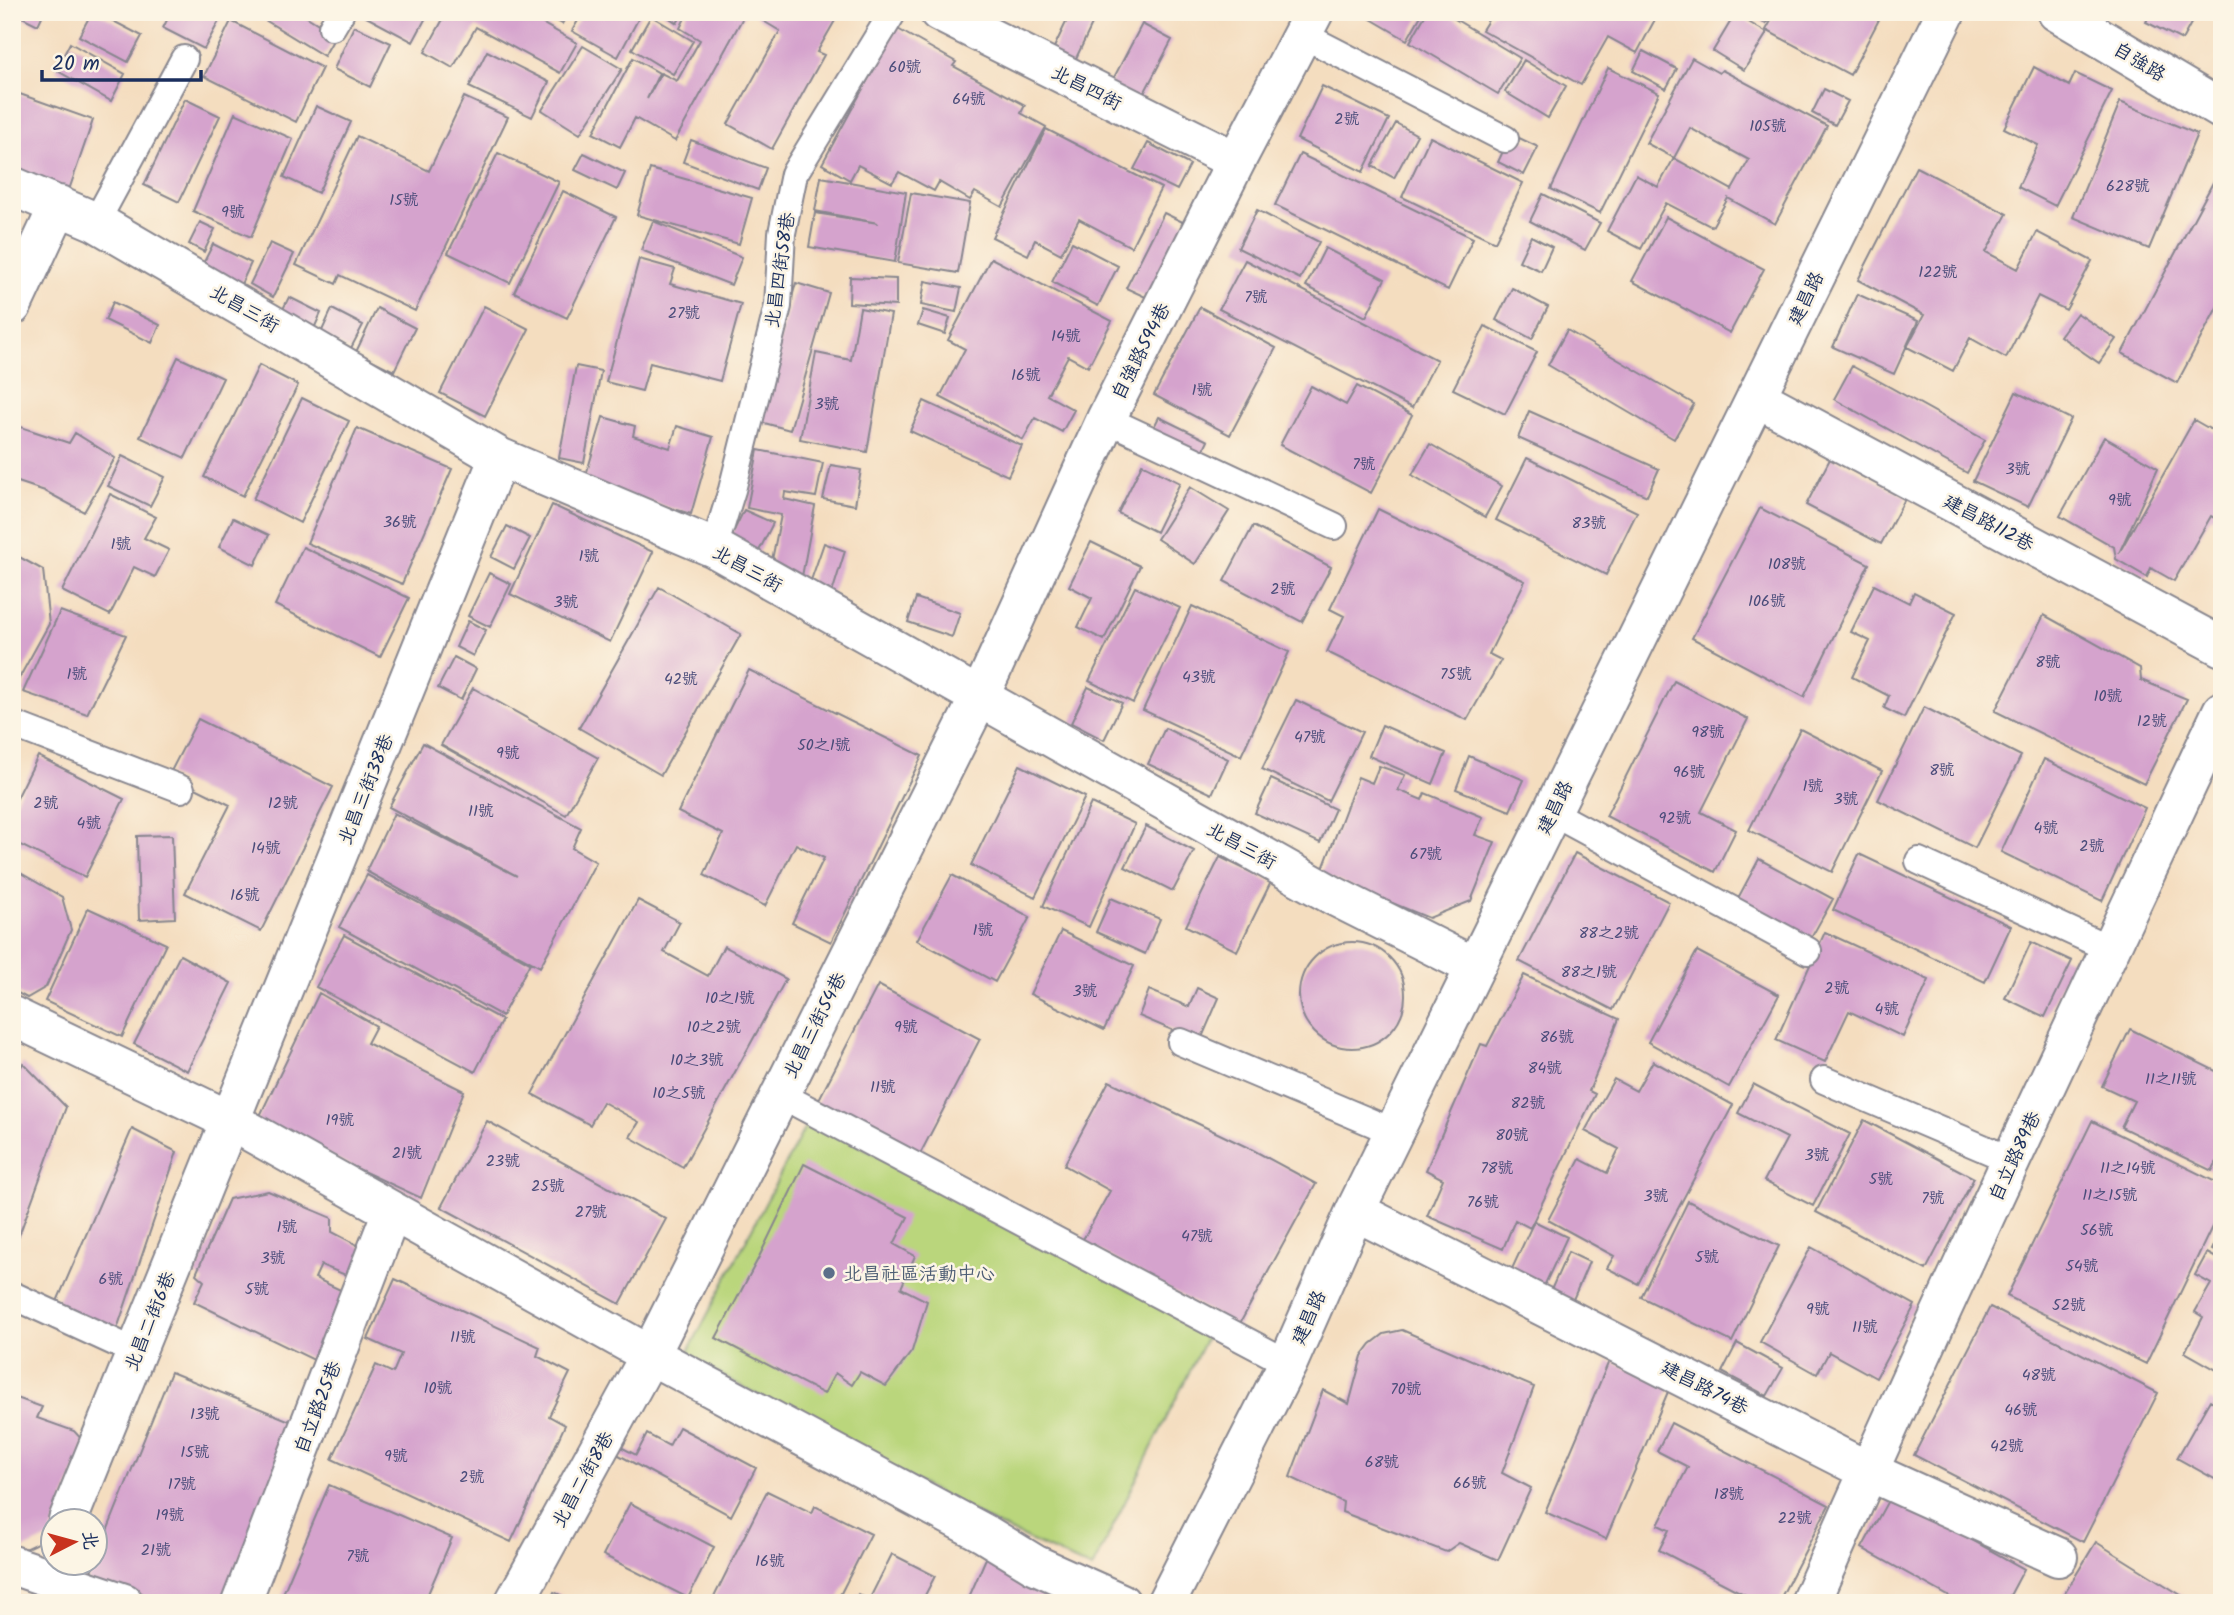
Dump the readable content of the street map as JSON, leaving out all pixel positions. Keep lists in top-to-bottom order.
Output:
{
  "streets": {
    "street": [
      "自強路",
      "北昌四街",
      "建昌路",
      "北昌三街",
      "自強路594巷",
      "建昌路112巷",
      "北昌三街38巷",
      "北昌三街54巷",
      "自立路89巷",
      "北昌二街6巷",
      "建昌路74巷",
      "自立路25巷",
      "北昌二街8巷"
    ],
    "lane": ["北昌四街58巷"]
  },
  "crossings": [
    ["北昌四街", "自強路594巷"],
    ["北昌四街58巷", "北昌三街"],
    ["建昌路", "北昌三街"],
    ["建昌路", "建昌路112巷"],
    ["建昌路", "建昌路74巷"],
    ["北昌三街", "自強路594巷"],
    ["北昌三街", "北昌三街38巷"],
    ["北昌三街", "北昌三街54巷"],
    ["自強路594巷", "北昌三街54巷"],
    ["北昌三街38巷", "北昌二街6巷"],
    ["北昌三街54巷", "北昌二街8巷"],
    ["自立路89巷", "建昌路74巷"]
  ],
  "places": ["北昌社區活動中心"],
  "house_numbers": [
    "60號",
    "64號",
    "2號",
    "105號",
    "628號",
    "15號",
    "9號",
    "122號",
    "7號",
    "27號",
    "14號",
    "16號",
    "1號",
    "3號",
    "7號",
    "3號",
    "9號",
    "36號",
    "83號",
    "1號",
    "1號",
    "108號",
    "2號",
    "106號",
    "3號",
    "8號",
    "1號",
    "75號",
    "43號",
    "42號",
    "10號",
    "12號",
    "98號",
    "47號",
    "50之1號",
    "9號",
    "8號",
    "96號",
    "1號",
    "3號",
    "2號",
    "12號",
    "11號",
    "92號",
    "4號",
    "4號",
    "2號",
    "14號",
    "67號",
    "16號",
    "1號",
    "88之2號",
    "88之1號",
    "2號",
    "3號",
    "10之1號",
    "4號",
    "10之2號",
    "9號",
    "86號",
    "10之3號",
    "84號",
    "11之11號",
    "11號",
    "10之5號",
    "82號",
    "19號",
    "80號",
    "21號",
    "3號",
    "23號",
    "78號",
    "11之14號",
    "5號",
    "25號",
    "11之15號",
    "3號",
    "7號",
    "76號",
    "27號",
    "1號",
    "56號",
    "47號",
    "5號",
    "3號",
    "54號",
    "6號",
    "5號",
    "52號",
    "9號",
    "11號",
    "11號",
    "48號",
    "10號",
    "70號",
    "46號",
    "13號",
    "42號",
    "15號",
    "9號",
    "68號",
    "2號",
    "66號",
    "17號",
    "18號",
    "19號",
    "22號",
    "21號",
    "7號",
    "16號"
  ],
  "scale_bar": "20 m",
  "north": "right"
}
